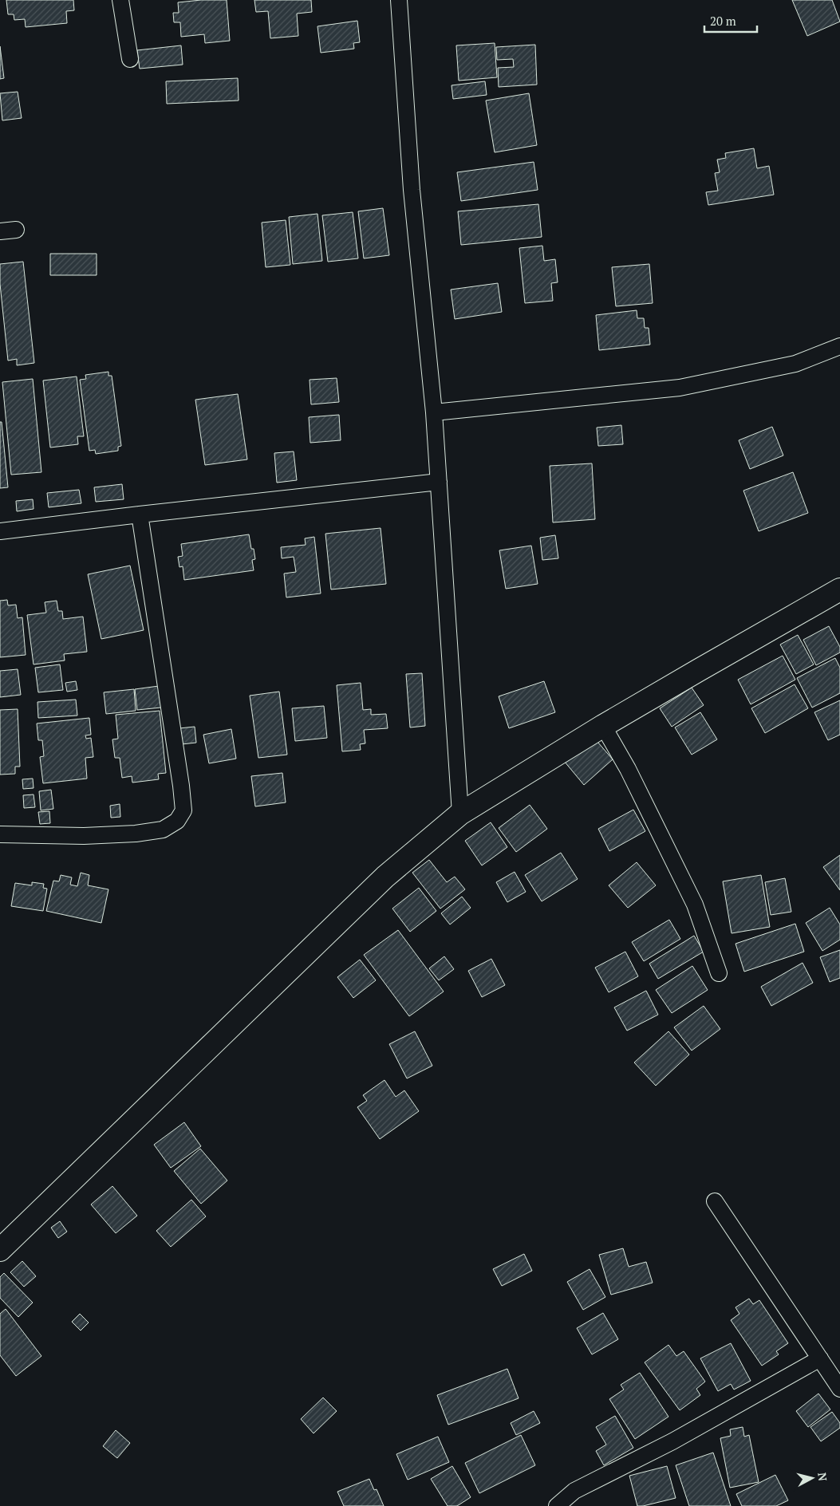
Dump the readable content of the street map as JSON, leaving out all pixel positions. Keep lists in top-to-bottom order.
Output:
{
  "scale_bar": "20 m",
  "north": "right"
}
